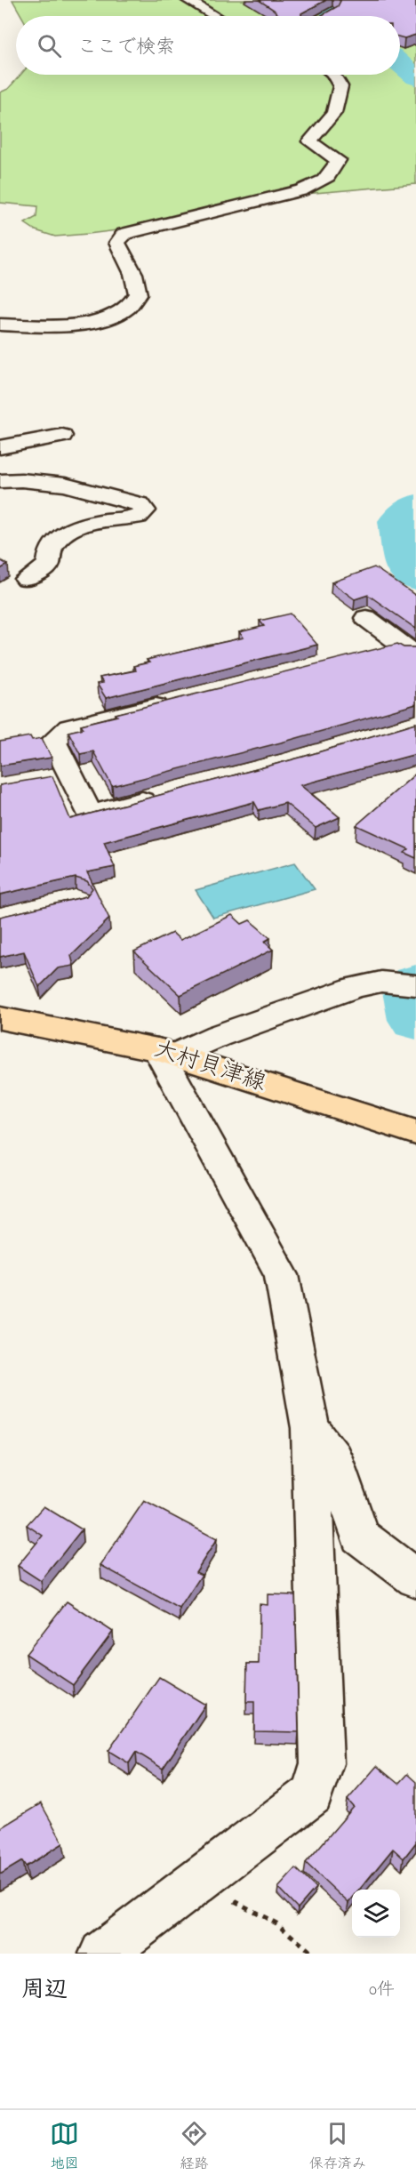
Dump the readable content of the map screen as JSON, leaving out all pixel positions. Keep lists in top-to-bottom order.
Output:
{
  "streets": {
    "main road": ["大村貝津線"]
  },
  "page": {
    "search": "ここで検索",
    "heading": ["周辺", "0件"],
    "nav": ["地図", "経路", "保存済み"]
  }
}
